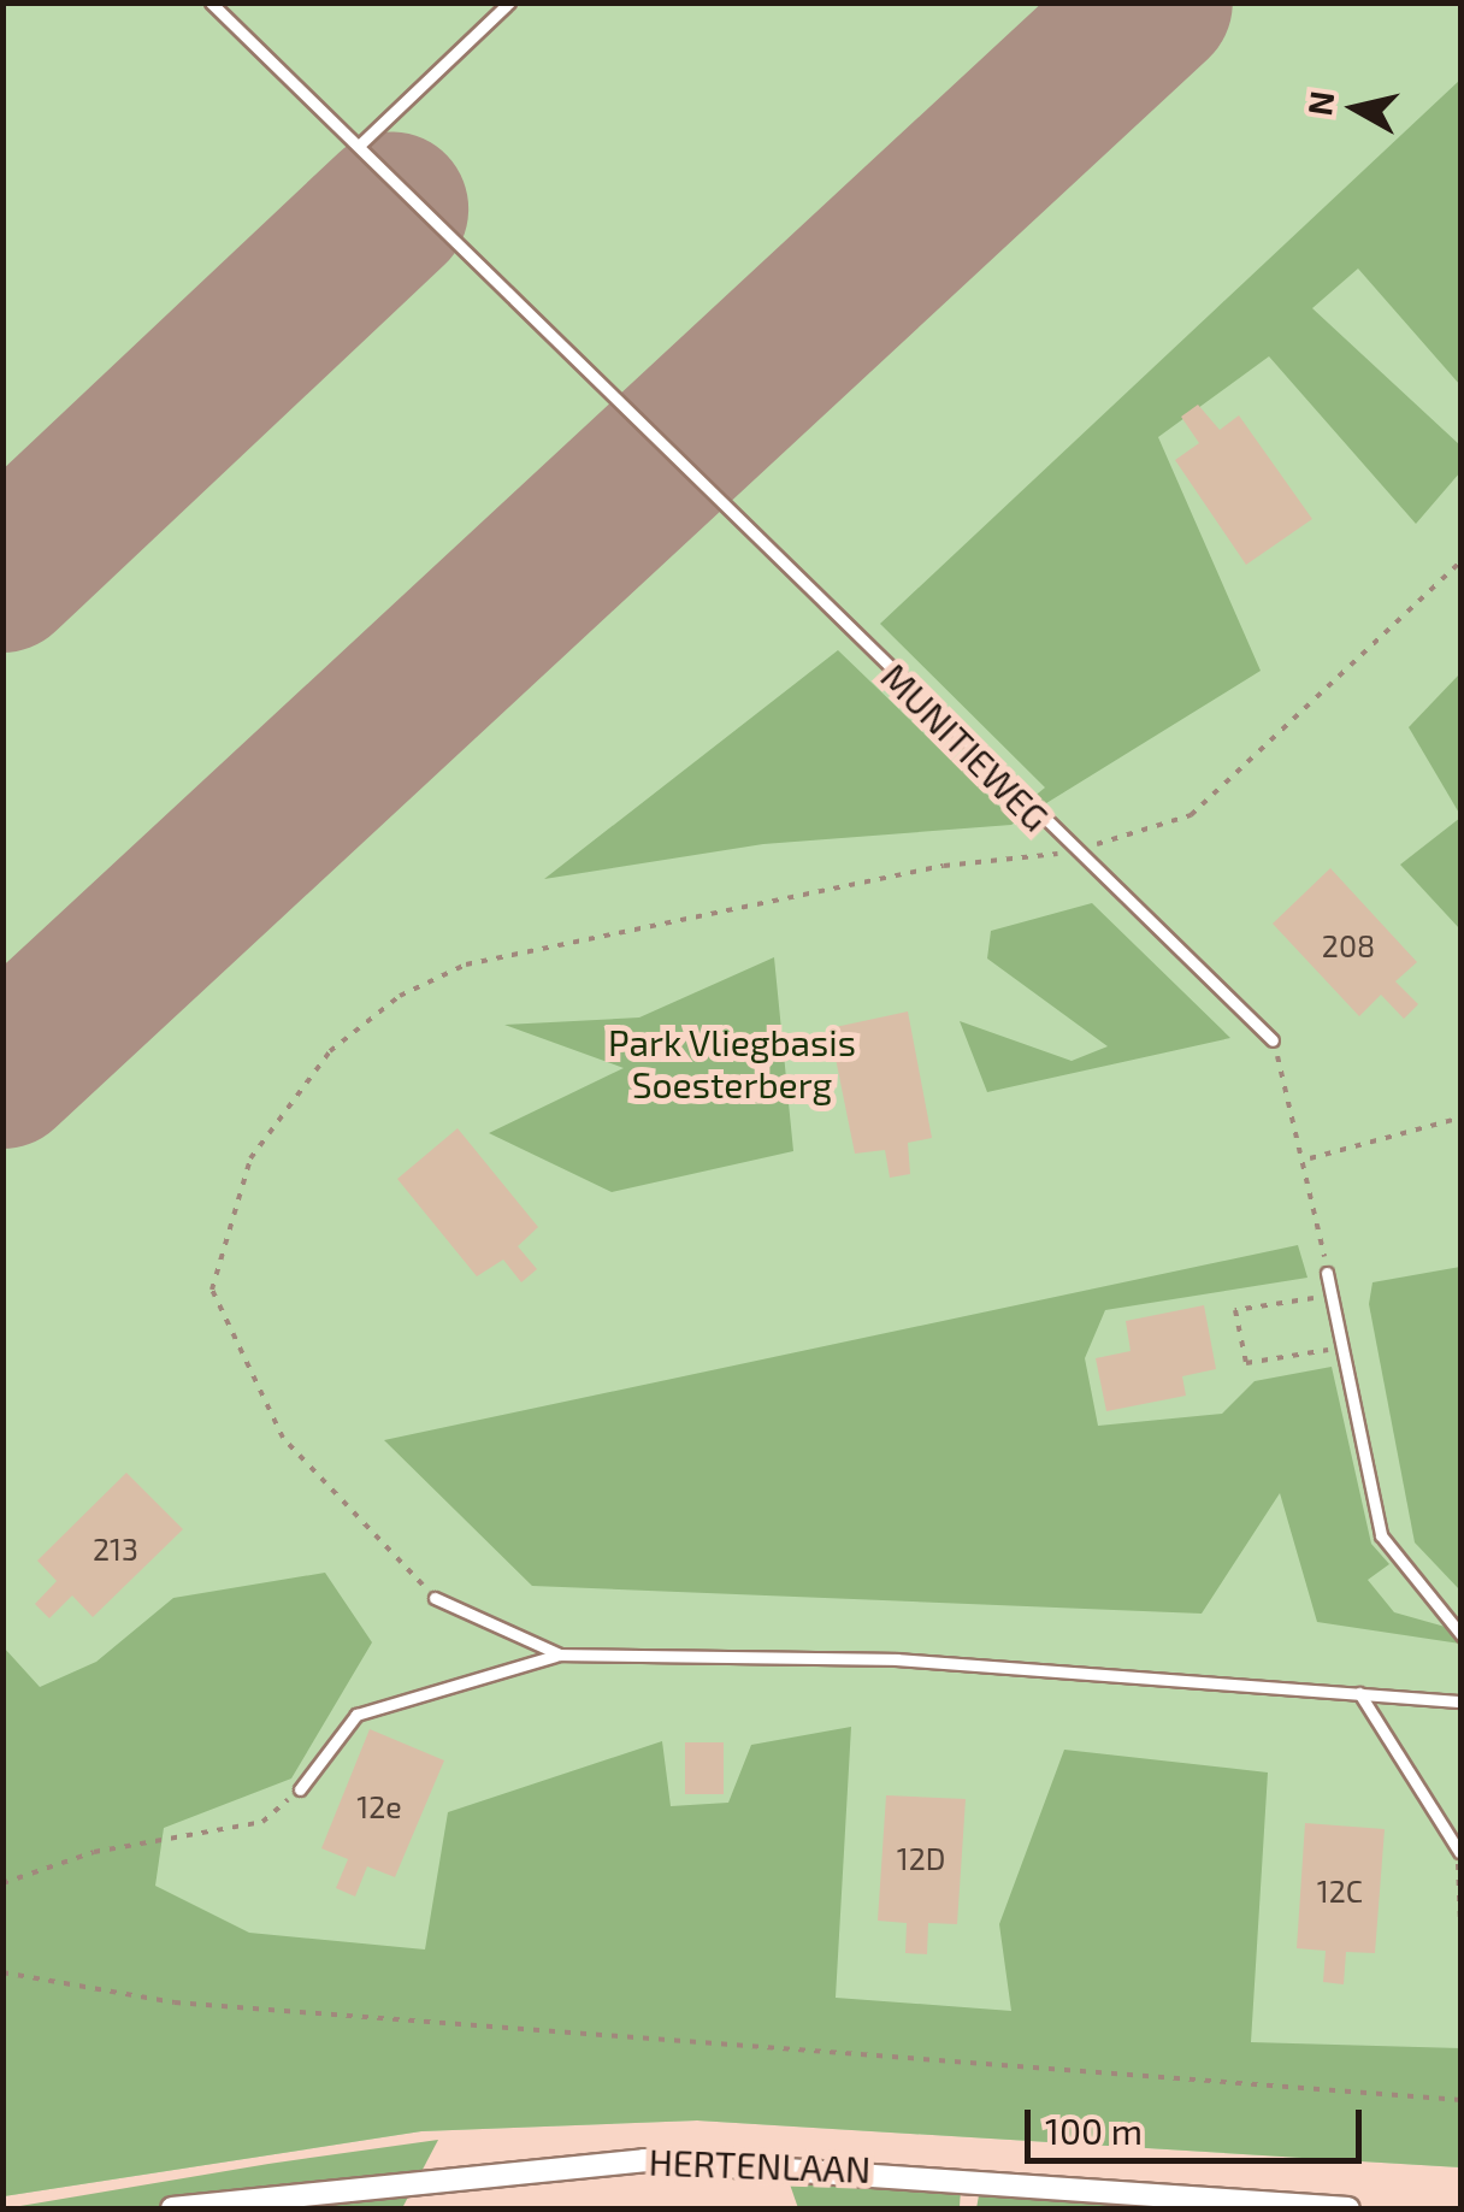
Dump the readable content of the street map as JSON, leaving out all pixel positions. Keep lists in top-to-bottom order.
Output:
{
  "streets": {
    "street": ["HERTENLAAN"],
    "lane": ["MUNITIEWEG"]
  },
  "parks": ["Park Vliegbasis Soesterberg"],
  "house_numbers": [
    "208",
    "213",
    "12e",
    "12D",
    "12C"
  ],
  "scale_bar": "100 m",
  "north": "left"
}
